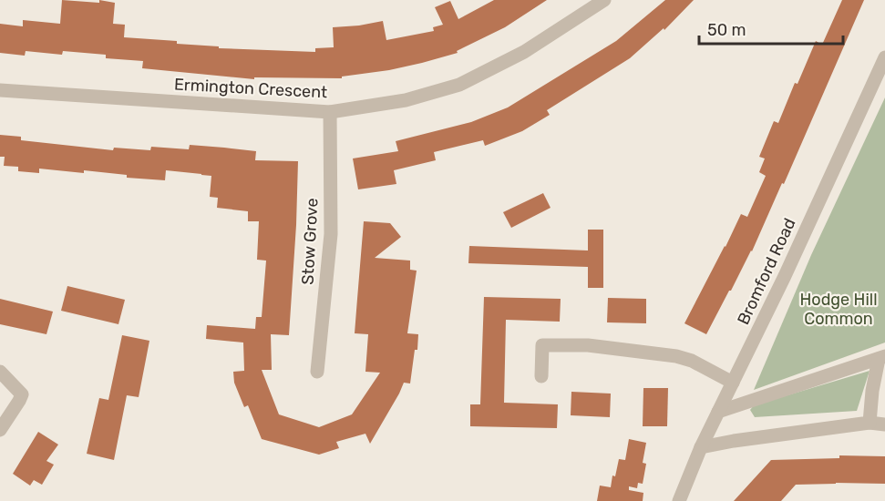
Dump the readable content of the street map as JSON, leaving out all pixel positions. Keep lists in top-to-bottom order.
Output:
{
  "streets": {
    "street": ["Ermington Crescent", "Stow Grove", "Bromford Road"]
  },
  "crossings": [
    ["Ermington Crescent", "Stow Grove"]
  ],
  "parks": ["Hodge Hill Common"],
  "scale_bar": "50 m"
}
